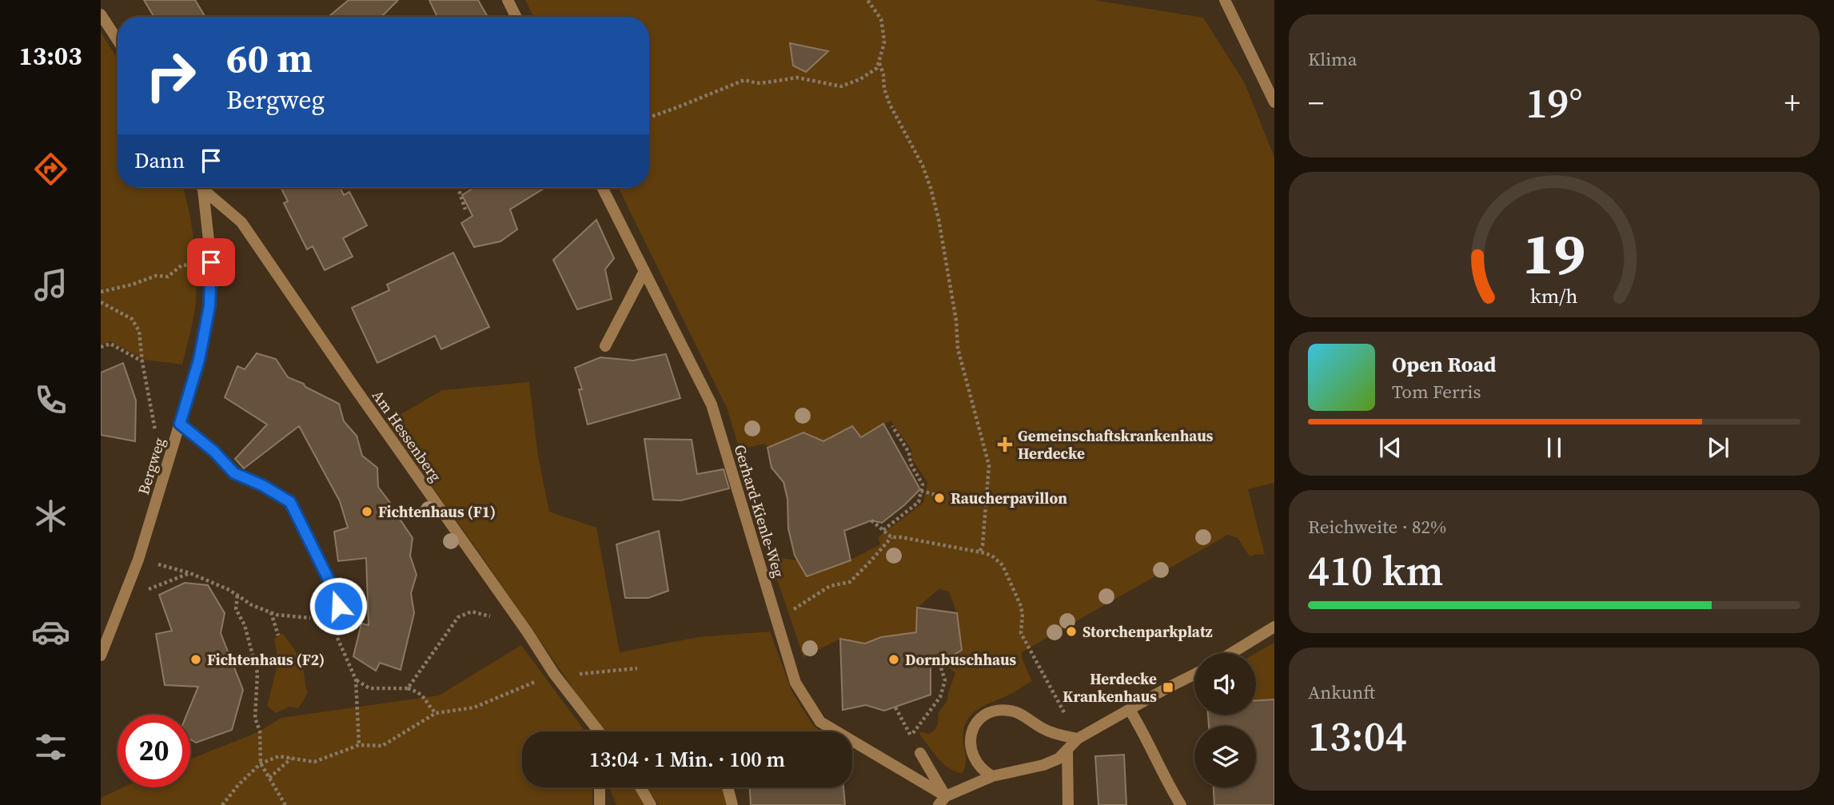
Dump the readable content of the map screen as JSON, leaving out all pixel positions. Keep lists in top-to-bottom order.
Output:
{
  "streets": {
    "street": ["Am Hessenberg", "Bergweg", "Gerhard-Kienle-Weg"]
  },
  "places": {
    "health": ["Gemeinschaftskrankenhaus Herdecke"],
    "other": [
      "Raucherpavillon",
      "Fichtenhaus (F1)",
      "Storchenparkplatz",
      "Fichtenhaus (F2)",
      "Dornbuschhaus"
    ],
    "transit": ["Herdecke Krankenhaus"]
  },
  "page": {
    "tabs": "13:03",
    "tile": [
      "Klima",
      ["Reichweite · 82%", "410 km"],
      ["Ankunft", "13:04"]
    ],
    "turn": ["60 m", "Bergweg"],
    "heat": ["−", "19°", "+"],
    "then": "Dann",
    "song": ["Open Road", "Tom Ferris"],
    "limit": "20",
    "trip": "13:04 · 1 Min. · 100 m",
    "gauge": ["19", "km/h"]
  }
}
